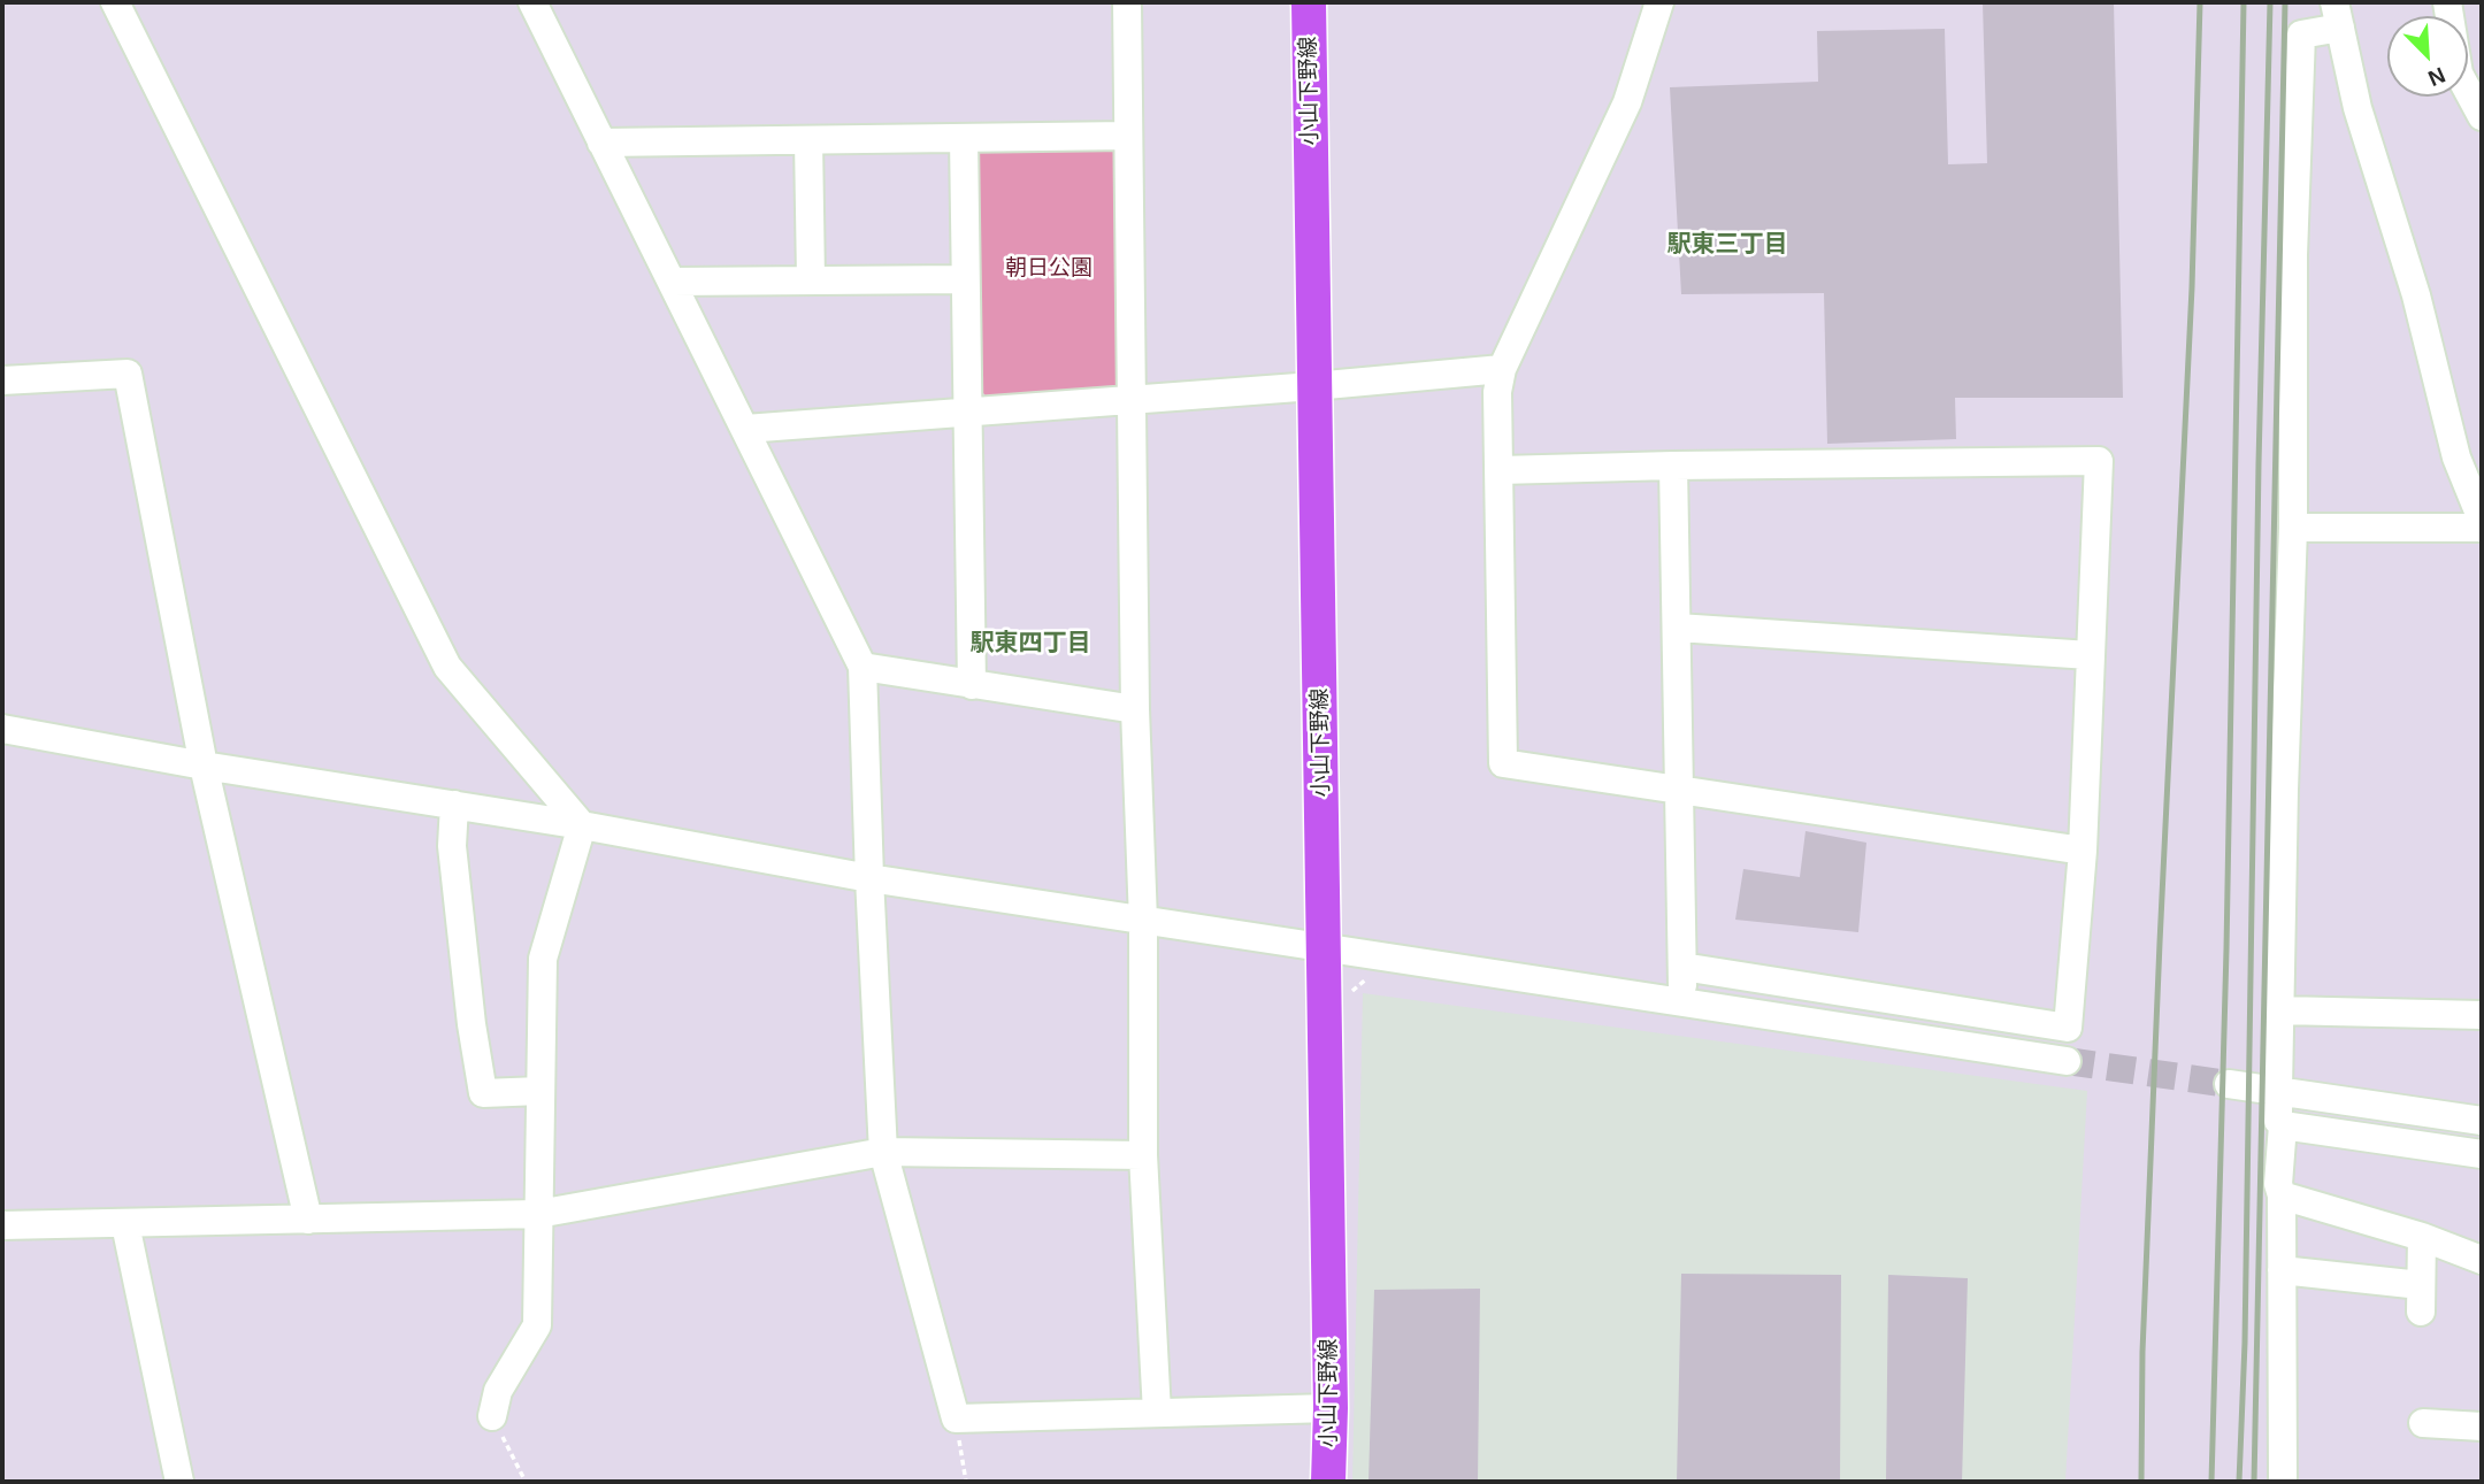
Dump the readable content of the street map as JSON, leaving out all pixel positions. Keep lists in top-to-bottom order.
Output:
{
  "streets": {
    "main road": ["小山下野線"]
  },
  "districts": ["駅東三丁目", "駅東四丁目"],
  "parks": ["朝日公園"],
  "north": "bottom right"
}
